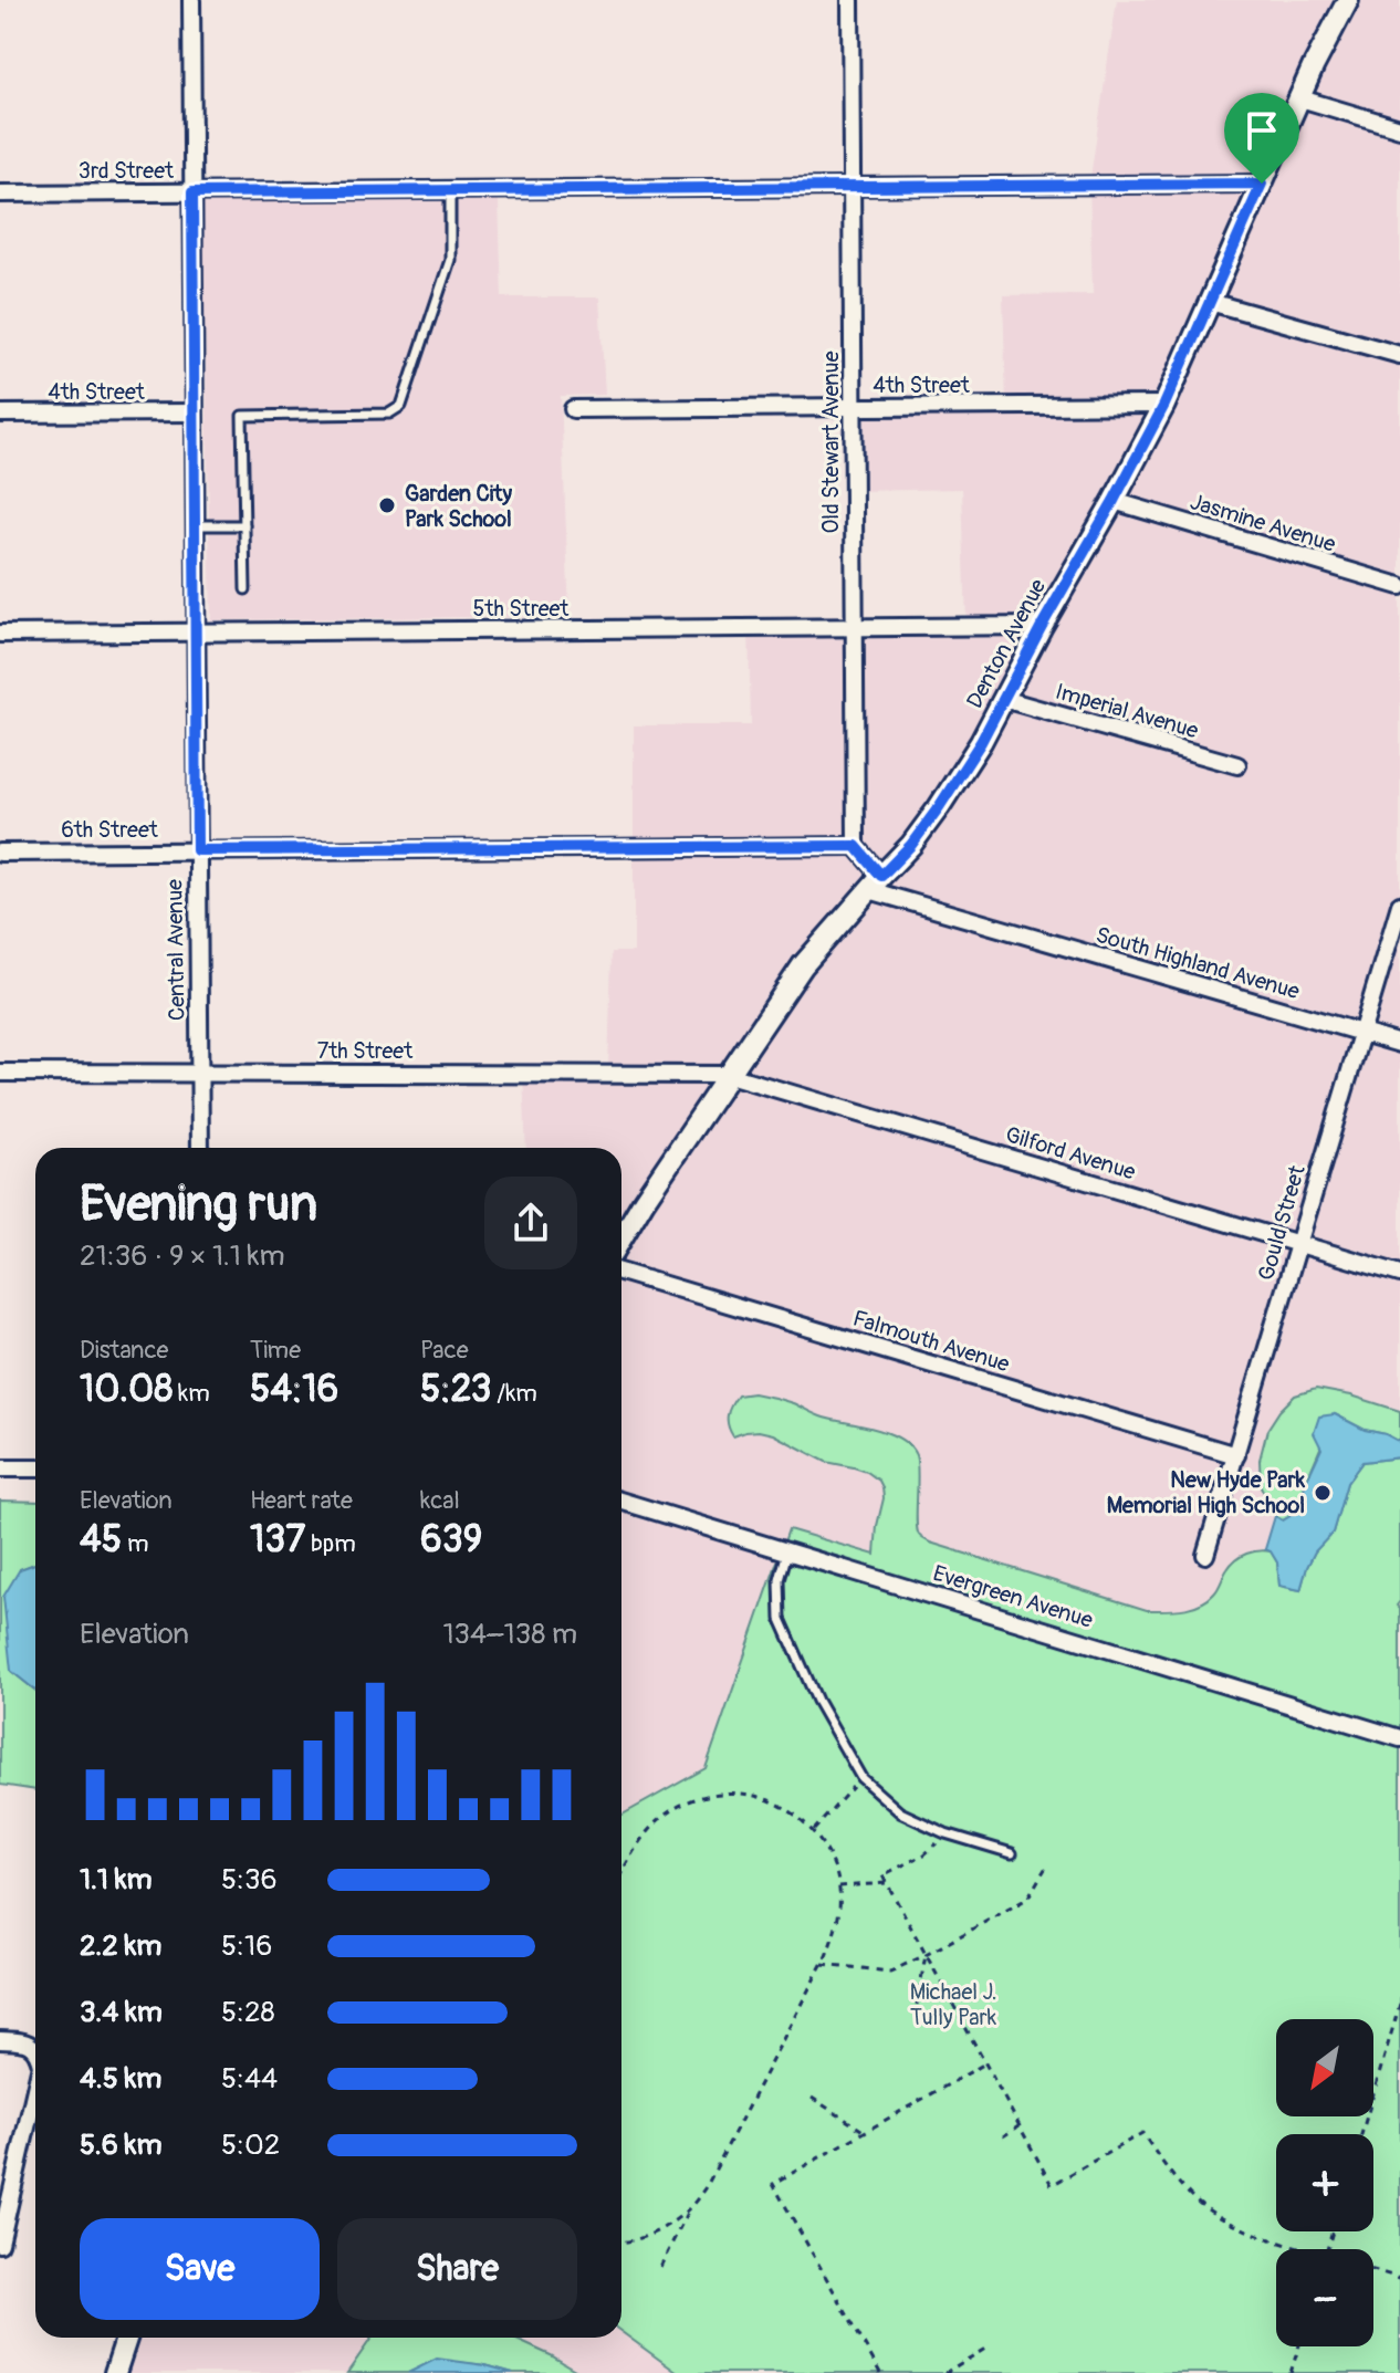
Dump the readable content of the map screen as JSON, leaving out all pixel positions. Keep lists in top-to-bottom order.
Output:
{
  "streets": {
    "main road": ["Denton Avenue"],
    "street": [
      "3rd Street",
      "4th Street",
      "Old Stewart Avenue",
      "Jasmine Avenue",
      "5th Street",
      "Imperial Avenue",
      "6th Street",
      "Central Avenue",
      "South Highland Avenue",
      "7th Street",
      "Gilford Avenue",
      "Gould Street",
      "Falmouth Avenue",
      "Evergreen Avenue"
    ]
  },
  "crossings": [
    ["3rd Street", "Old Stewart Avenue"],
    ["3rd Street", "Denton Avenue"],
    ["3rd Street", "Central Avenue"],
    ["4th Street", "Old Stewart Avenue"],
    ["4th Street", "Denton Avenue"],
    ["4th Street", "Central Avenue"],
    ["Old Stewart Avenue", "5th Street"],
    ["Old Stewart Avenue", "6th Street"],
    ["Jasmine Avenue", "Denton Avenue"],
    ["5th Street", "Denton Avenue"],
    ["5th Street", "Central Avenue"],
    ["Denton Avenue", "Imperial Avenue"],
    ["Denton Avenue", "South Highland Avenue"],
    ["Denton Avenue", "7th Street"],
    ["Denton Avenue", "Gilford Avenue"],
    ["6th Street", "Central Avenue"],
    ["Central Avenue", "7th Street"],
    ["South Highland Avenue", "Gould Street"],
    ["7th Street", "Gilford Avenue"],
    ["Gilford Avenue", "Gould Street"],
    ["Gould Street", "Falmouth Avenue"]
  ],
  "parks": ["Michael J. Tully Park"],
  "places": ["Garden City Park School", "New Hyde Park Memorial High School"],
  "north": "bottom left",
  "page": {
    "heading": ["Evening run", "21:36 · 9 × 1.1 km"],
    "stats": [
      ["Distance", "10.08 km"],
      ["Time", "54:16"],
      ["Pace", "5:23 /km"],
      ["Elevation", "45 m"],
      ["Heart rate", "137 bpm"],
      ["kcal", "639"]
    ],
    "chart": ["Elevation", "134–138 m"],
    "list": [
      {
        "name": "1.1 km",
        "note": "5:36"
      },
      {
        "name": "2.2 km",
        "note": "5:16"
      },
      {
        "name": "3.4 km",
        "note": "5:28"
      },
      {
        "name": "4.5 km",
        "note": "5:44"
      },
      {
        "name": "5.6 km",
        "note": "5:02"
      }
    ],
    "map_buttons": ["+", "−"],
    "buttons": ["Save", "Share"]
  }
}
